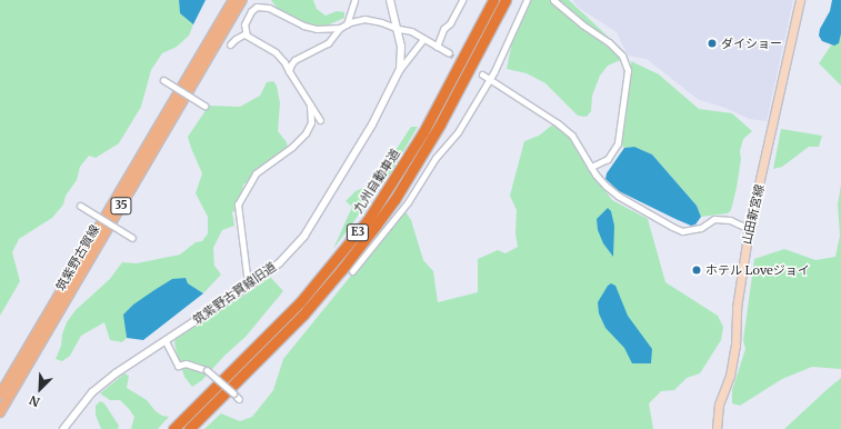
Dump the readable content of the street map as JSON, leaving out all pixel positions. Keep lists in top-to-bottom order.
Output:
{
  "streets": {
    "highway": ["九州自動車道", "E3"],
    "main road": ["35", "山田新宮線", "筑紫野古賀線"],
    "street": ["筑紫野古賀線旧道"]
  },
  "places": ["ダイショー", "ホテル Loveジョイ"],
  "north": "bottom left"
}
